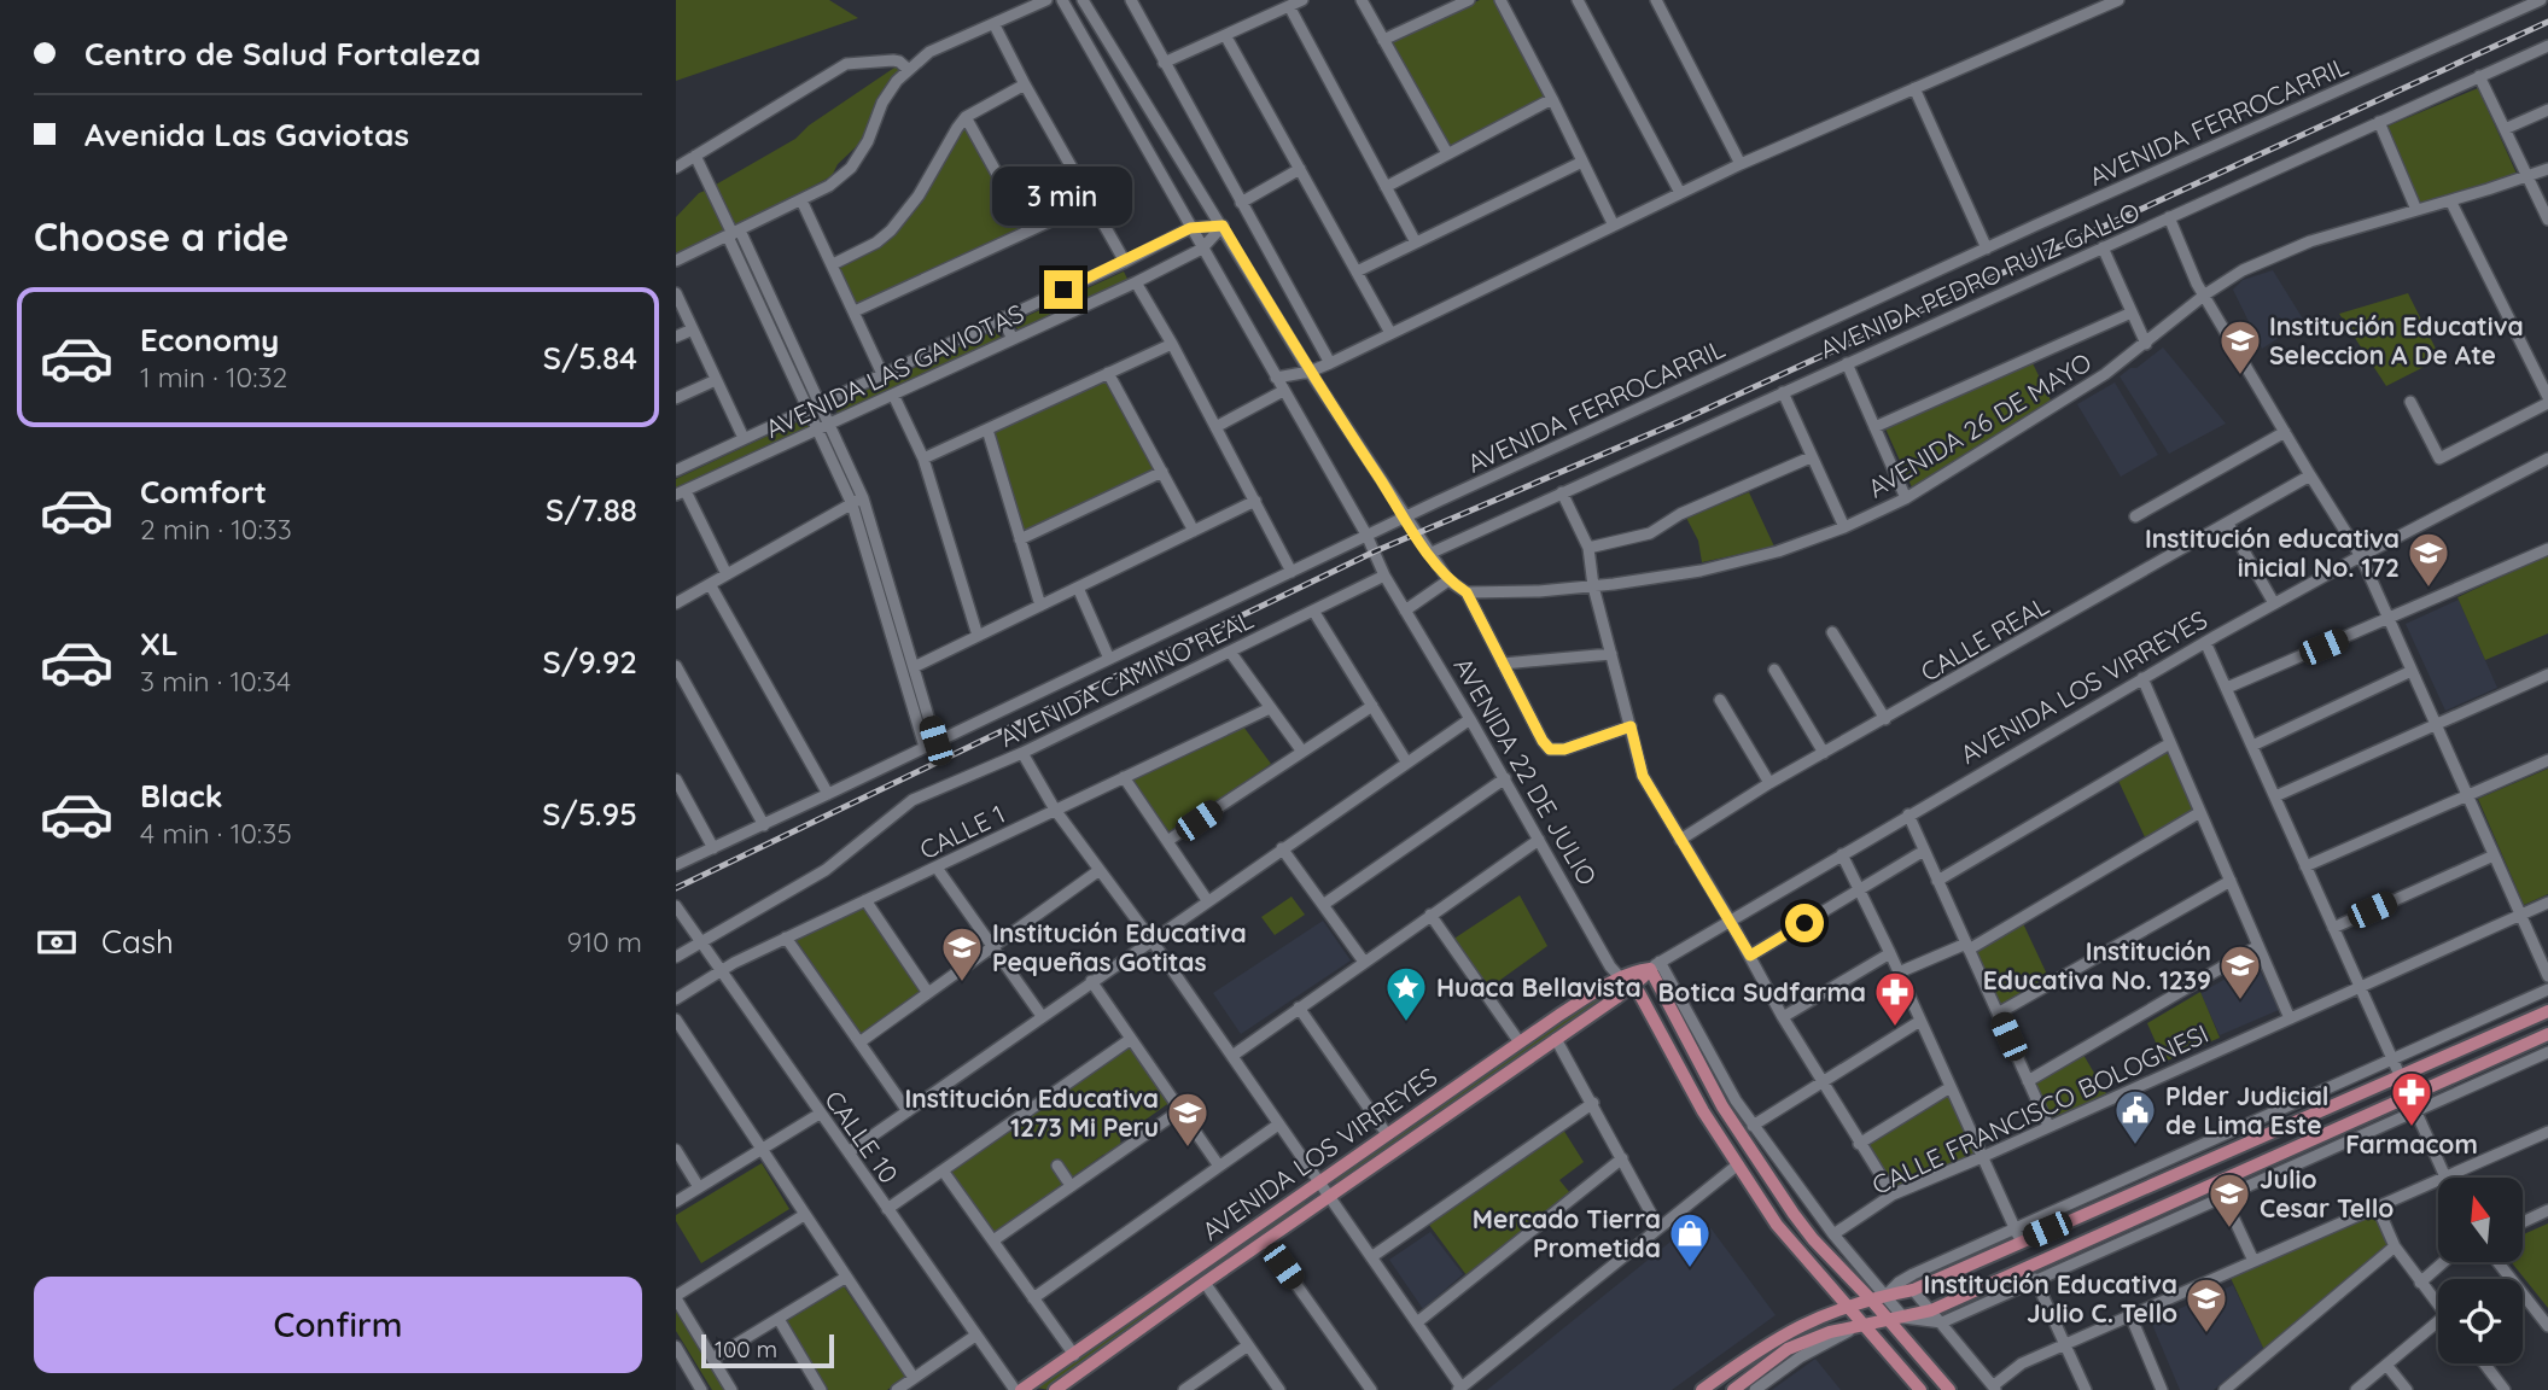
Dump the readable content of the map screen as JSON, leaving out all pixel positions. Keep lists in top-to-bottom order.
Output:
{
  "streets": {
    "main road": ["AVENIDA LOS VIRREYES"],
    "street": [
      "AVENIDA FERROCARRIL",
      "AVENIDA PEDRO RUIZ GALLO",
      "AVENIDA LAS GAVIOTAS",
      "AVENIDA 26 DE MAYO",
      "CALLE REAL",
      "AVENIDA CAMINO REAL",
      "AVENIDA 22 DE JULIO",
      "CALLE 1",
      "CALLE FRANCISCO BOLOGNESI",
      "CALLE 10"
    ]
  },
  "crossings": [
    ["AVENIDA FERROCARRIL", "AVENIDA 22 DE JULIO"],
    ["AVENIDA LAS GAVIOTAS", "AVENIDA 22 DE JULIO"],
    ["AVENIDA CAMINO REAL", "AVENIDA 22 DE JULIO"],
    ["AVENIDA CAMINO REAL", "CALLE 10"],
    ["AVENIDA LOS VIRREYES", "AVENIDA 22 DE JULIO"],
    ["CALLE 1", "CALLE 10"]
  ],
  "places": {
    "school or university": [
      "Institución Educativa Seleccion A De Ate",
      "Institución educativa inicial No. 172",
      "Institución Educativa Pequeñas Gotitas",
      "Institución Educativa No. 1239",
      "Institución Educativa 1273 Mi Peru",
      "Julio Cesar Tello",
      "Institución Educativa Julio C. Tello"
    ],
    "place": ["Huaca Bellavista"],
    "pharmacy": ["Botica Sudfarma", "Farmacom"],
    "public building": ["Plder Judicial de Lima Este"],
    "shop": ["Mercado Tierra Prometida"]
  },
  "scale_bar": "100 m",
  "north": "top",
  "page": {
    "banner": ["Centro de Salud Fortaleza", "Avenida Las Gaviotas"],
    "bubble": "3 min",
    "heading": "Choose a ride",
    "list": [
      {
        "name": "Economy",
        "note": "1 min · 10:32",
        "value": "S/5.84"
      },
      {
        "name": "Comfort",
        "note": "2 min · 10:33",
        "value": "S/7.88"
      },
      {
        "name": "XL",
        "note": "3 min · 10:34",
        "value": "S/9.92"
      },
      {
        "name": "Black",
        "note": "4 min · 10:35",
        "value": "S/5.95"
      }
    ],
    "pay": ["Cash", "910 m"],
    "buttons": "Confirm",
    "scale": "100 m"
  }
}
